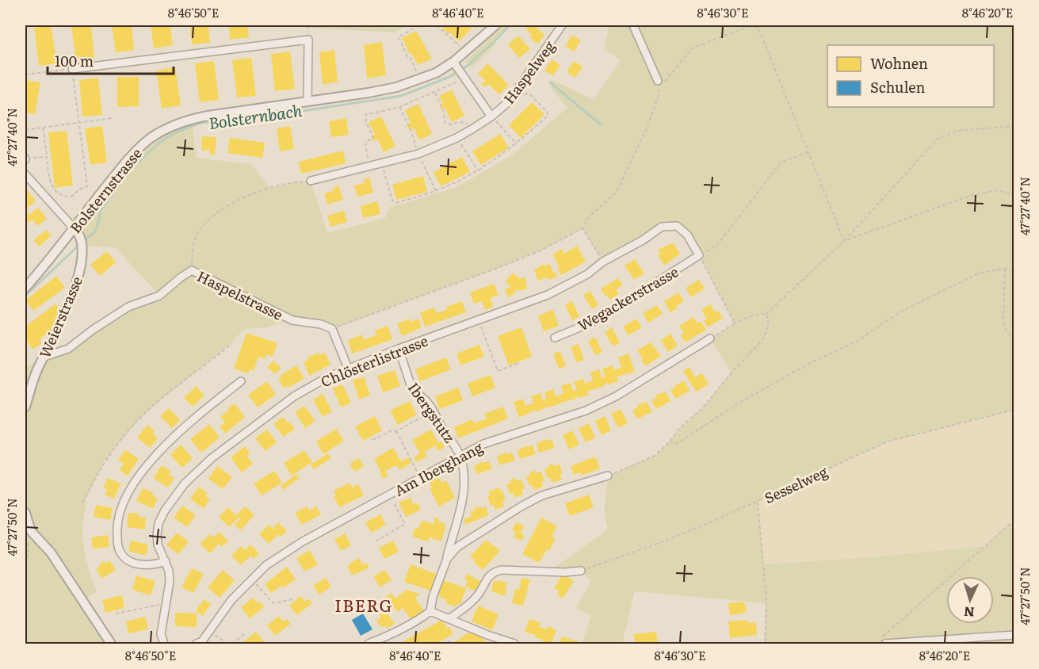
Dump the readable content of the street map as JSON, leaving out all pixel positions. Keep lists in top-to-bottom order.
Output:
{
  "streets": {
    "street": [
      "Haspelweg",
      "Bolsternstrasse",
      "Haspelstrasse",
      "Wegackerstrasse",
      "Weierstrasse",
      "Chlösterlistrasse",
      "Ibergstutz",
      "Am Iberghang"
    ],
    "path": ["Sesselweg"]
  },
  "crossings": [
    ["Bolsternstrasse", "Weierstrasse"],
    ["Haspelstrasse", "Weierstrasse"],
    ["Wegackerstrasse", "Chlösterlistrasse"],
    ["Chlösterlistrasse", "Ibergstutz"],
    ["Ibergstutz", "Am Iberghang"]
  ],
  "districts": ["IBERG"],
  "water": ["Bolsternbach"],
  "legend": ["Wohnen", "Schulen"],
  "scale_bar": "100 m",
  "north": "bottom",
  "coordinates": [
    "8°46'50\"E",
    "8°46'40\"E",
    "8°46'30\"E",
    "8°46'20\"E",
    "47°27'40\"N",
    "47°27'50\"N"
  ]
}
